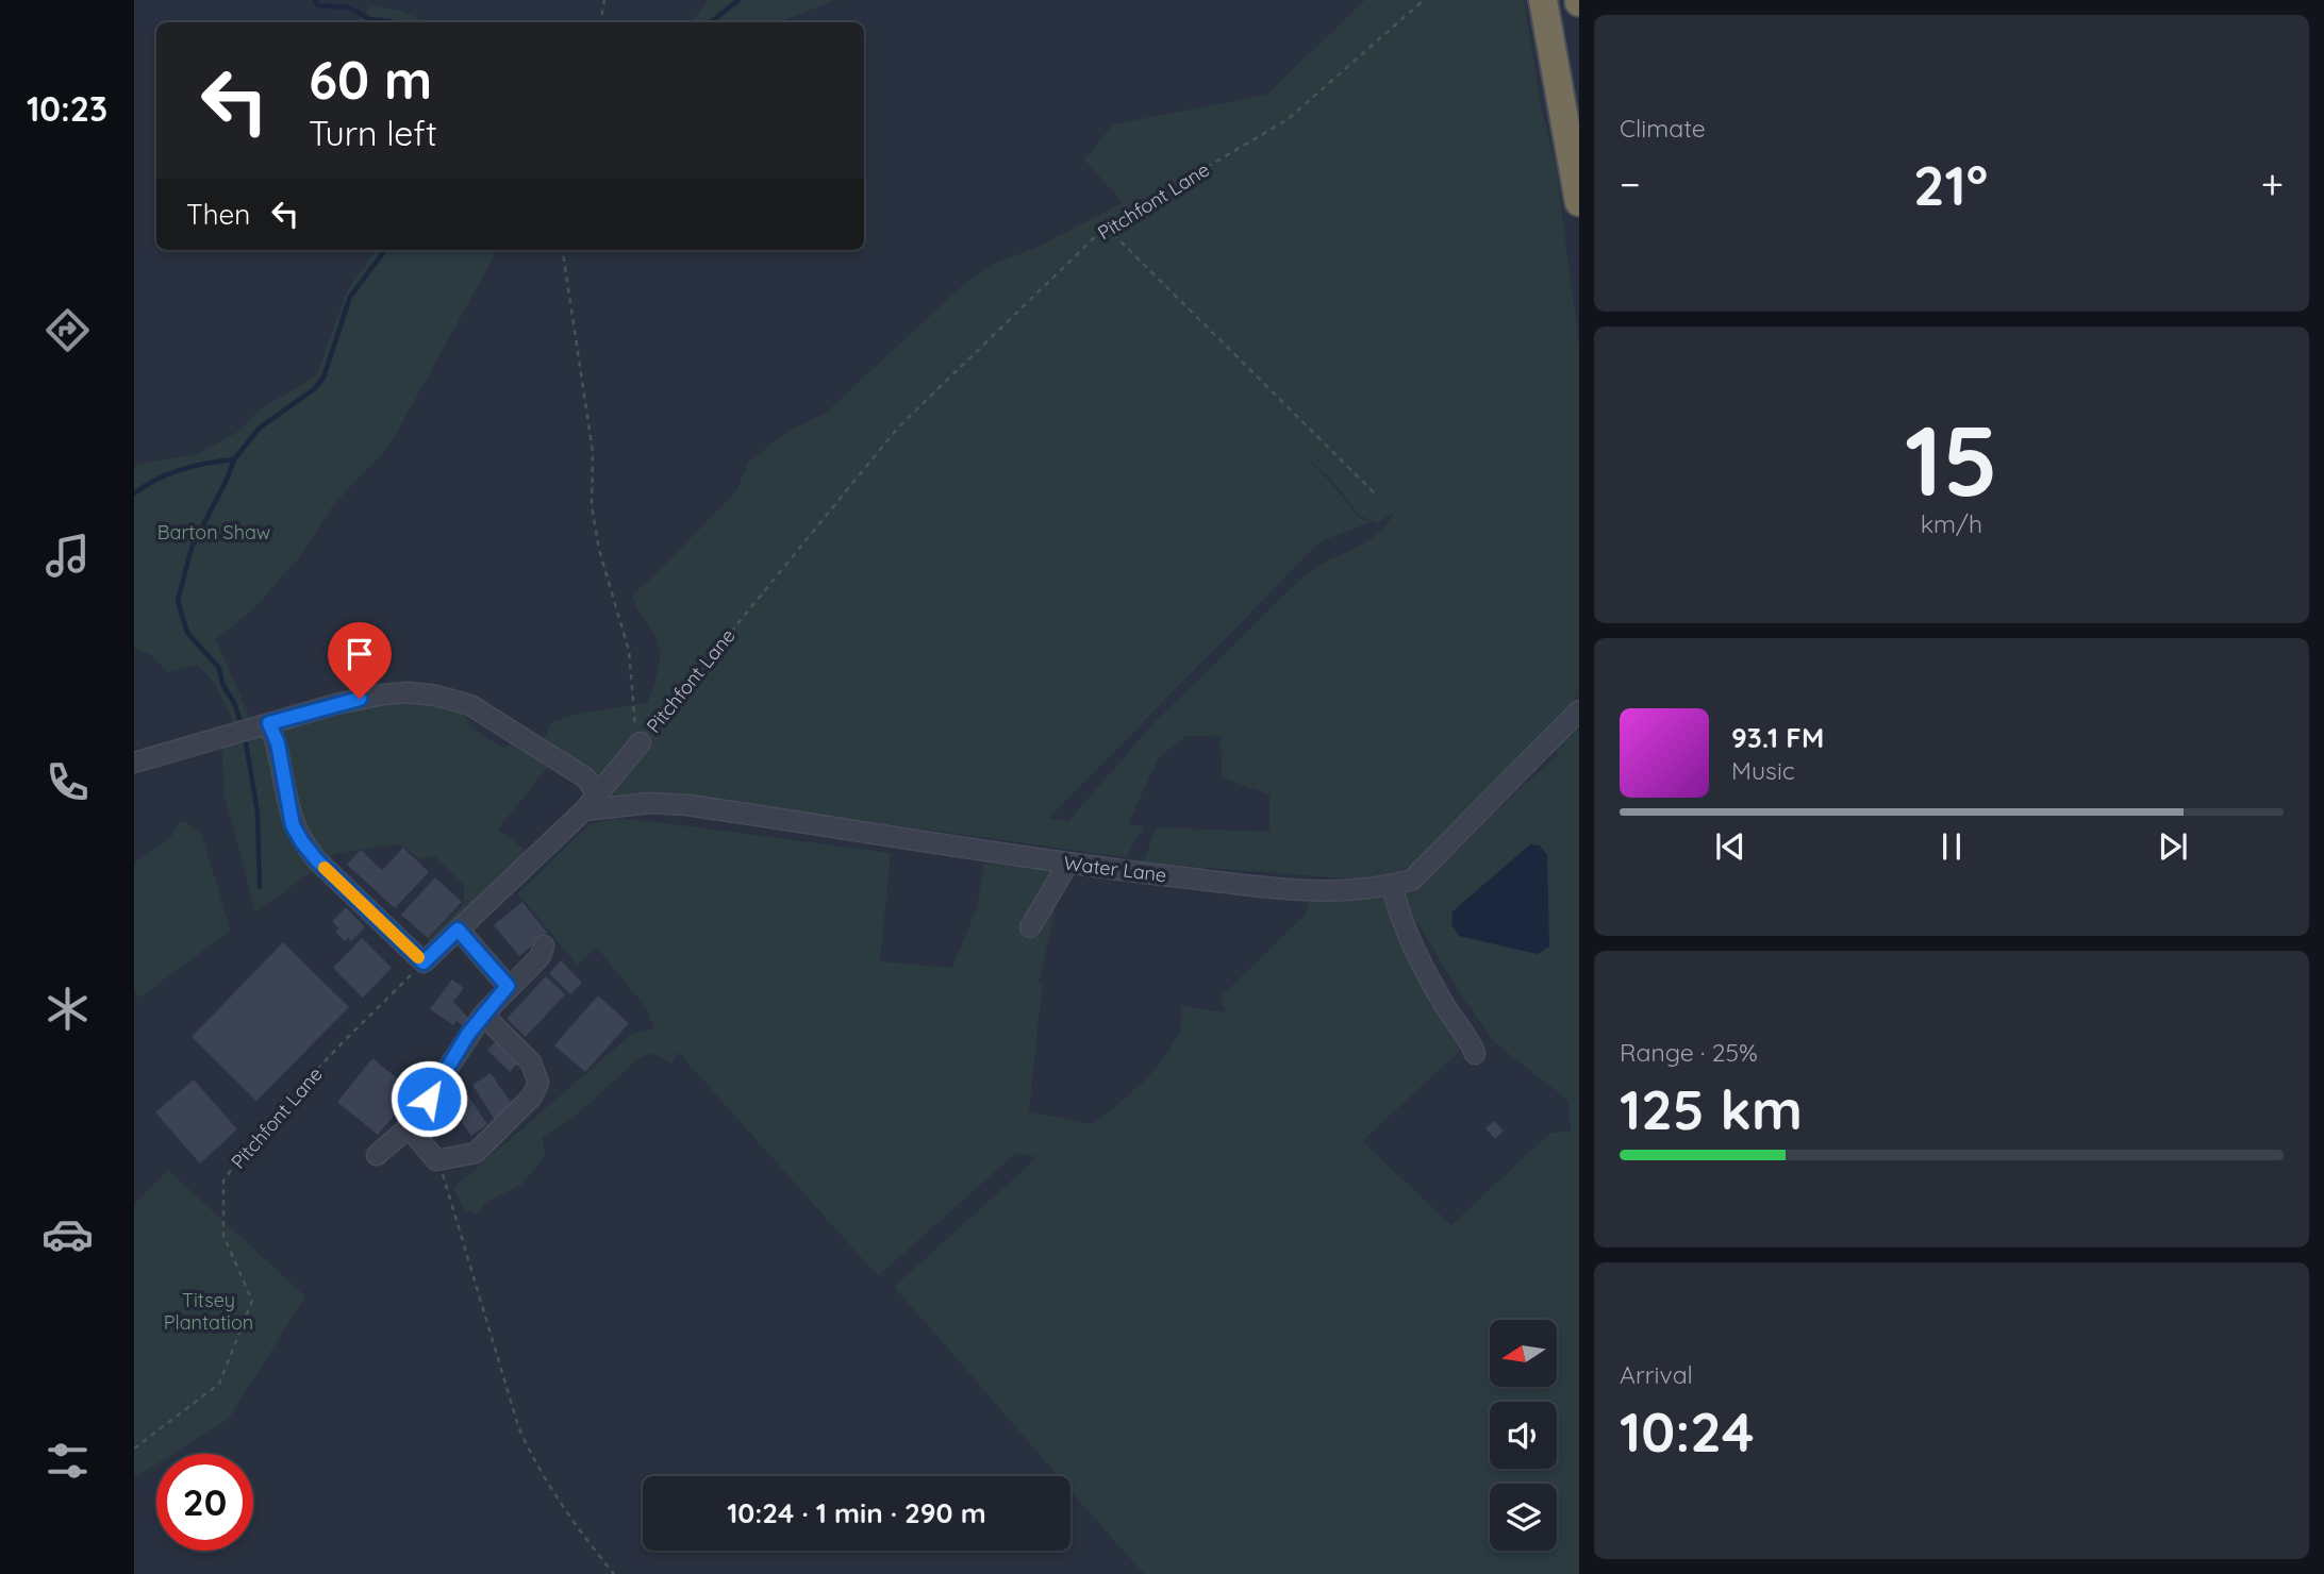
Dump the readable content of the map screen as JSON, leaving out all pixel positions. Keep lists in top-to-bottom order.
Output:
{
  "streets": {
    "lane": ["Pitchfont Lane", "Water Lane"]
  },
  "crossings": [
    ["Pitchfont Lane", "Water Lane"]
  ],
  "parks": ["Barton Shaw", "Titsey Plantation"],
  "north": "left",
  "page": {
    "tabs": "10:23",
    "tile": [
      "Climate",
      ["15", "km/h"],
      ["Range · 25%", "125 km"],
      ["Arrival", "10:24"]
    ],
    "turn": ["60 m", "Turn left"],
    "heat": ["−", "21°", "+"],
    "then": "Then",
    "song": ["93.1 FM", "Music"],
    "limit": "20",
    "trip": "10:24 · 1 min · 290 m"
  }
}
